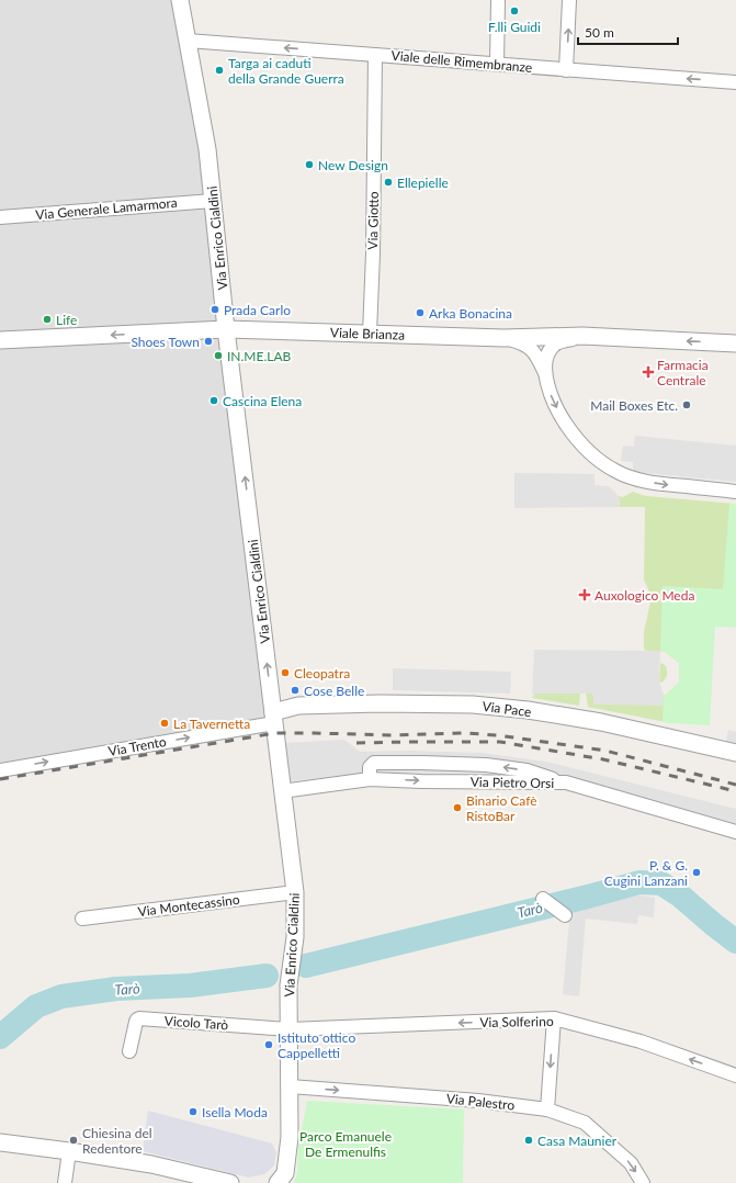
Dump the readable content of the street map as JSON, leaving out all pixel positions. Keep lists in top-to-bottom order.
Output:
{
  "streets": {
    "street": [
      "Viale delle Rimembranze",
      "Via Generale Lamarmora",
      "Via Giotto",
      "Via Enrico Cialdini",
      "Viale Brianza",
      "Via Pace",
      "Via Trento",
      "Via Pietro Orsi",
      "Via Montecassino",
      "Via Solferino",
      "Vicolo Tarò",
      "Via Palestro"
    ]
  },
  "crossings": [
    ["Viale delle Rimembranze", "Via Giotto"],
    ["Viale delle Rimembranze", "Via Enrico Cialdini"],
    ["Via Generale Lamarmora", "Via Enrico Cialdini"],
    ["Via Giotto", "Viale Brianza"],
    ["Via Enrico Cialdini", "Viale Brianza"],
    ["Via Enrico Cialdini", "Via Pace"],
    ["Via Enrico Cialdini", "Via Trento"],
    ["Via Enrico Cialdini", "Via Pietro Orsi"],
    ["Via Enrico Cialdini", "Via Montecassino"],
    ["Via Enrico Cialdini", "Via Solferino"],
    ["Via Enrico Cialdini", "Vicolo Tarò"],
    ["Via Enrico Cialdini", "Via Palestro"],
    ["Via Pace", "Via Trento"],
    ["Via Solferino", "Vicolo Tarò"]
  ],
  "one_way": [
    "Viale delle Rimembranze",
    "Viale Brianza",
    "Via Trento",
    "Via Solferino",
    "Via Palestro"
  ],
  "water": ["Tarò"],
  "parks": ["Parco Emanuele De Ermenulfis"],
  "places": {
    "other": [
      "F.lli Guidi",
      "Targa ai caduti della Grande Guerra",
      "New Design",
      "Ellepielle",
      "Prada Carlo",
      "Arka Bonacina",
      "Life",
      "Shoes Town",
      "IN.ME.LAB",
      "Cascina Elena",
      "Mail Boxes Etc.",
      "Cleopatra",
      "Cose Belle",
      "La Tavernetta",
      "Binario Cafè RistoBar",
      "P. & G. Cugini Lanzani",
      "Istituto ottico Cappelletti",
      "Isella Moda",
      "Chiesina del Redentore",
      "Casa Maunier"
    ],
    "health": ["Farmacia Centrale", "Auxologico Meda"]
  },
  "scale_bar": "50 m"
}
